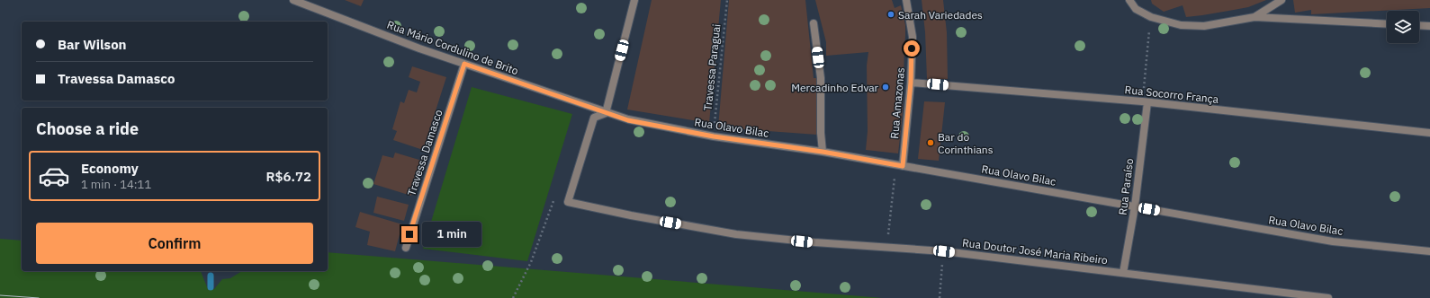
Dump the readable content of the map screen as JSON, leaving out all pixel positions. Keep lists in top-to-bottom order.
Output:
{
  "streets": {
    "street": [
      "Rua Mário Cordulino de Brito",
      "Rua Socorro França",
      "Rua Amazonas",
      "Rua Olavo Bilac",
      "Travessa Damasco",
      "Rua Paraíso",
      "Rua Doutor José Maria Ribeiro"
    ],
    "path": ["Travessa Paraguai"]
  },
  "crossings": [
    ["Rua Mário Cordulino de Brito", "Rua Olavo Bilac"],
    ["Rua Mário Cordulino de Brito", "Travessa Damasco"],
    ["Travessa Paraguai", "Rua Olavo Bilac"],
    ["Rua Socorro França", "Rua Amazonas"],
    ["Rua Socorro França", "Rua Paraíso"],
    ["Rua Amazonas", "Rua Olavo Bilac"],
    ["Rua Olavo Bilac", "Rua Paraíso"],
    ["Rua Paraíso", "Rua Doutor José Maria Ribeiro"]
  ],
  "places": ["Sarah Variedades", "Mercadinho Edvar", "Bar do Corinthians"],
  "page": {
    "banner": ["Bar Wilson", "Travessa Damasco"],
    "heading": "Choose a ride",
    "list": [
      {
        "name": "Economy",
        "note": "1 min · 14:11",
        "value": "R$6.72"
      }
    ],
    "buttons": "Confirm",
    "bubble": "1 min"
  }
}
